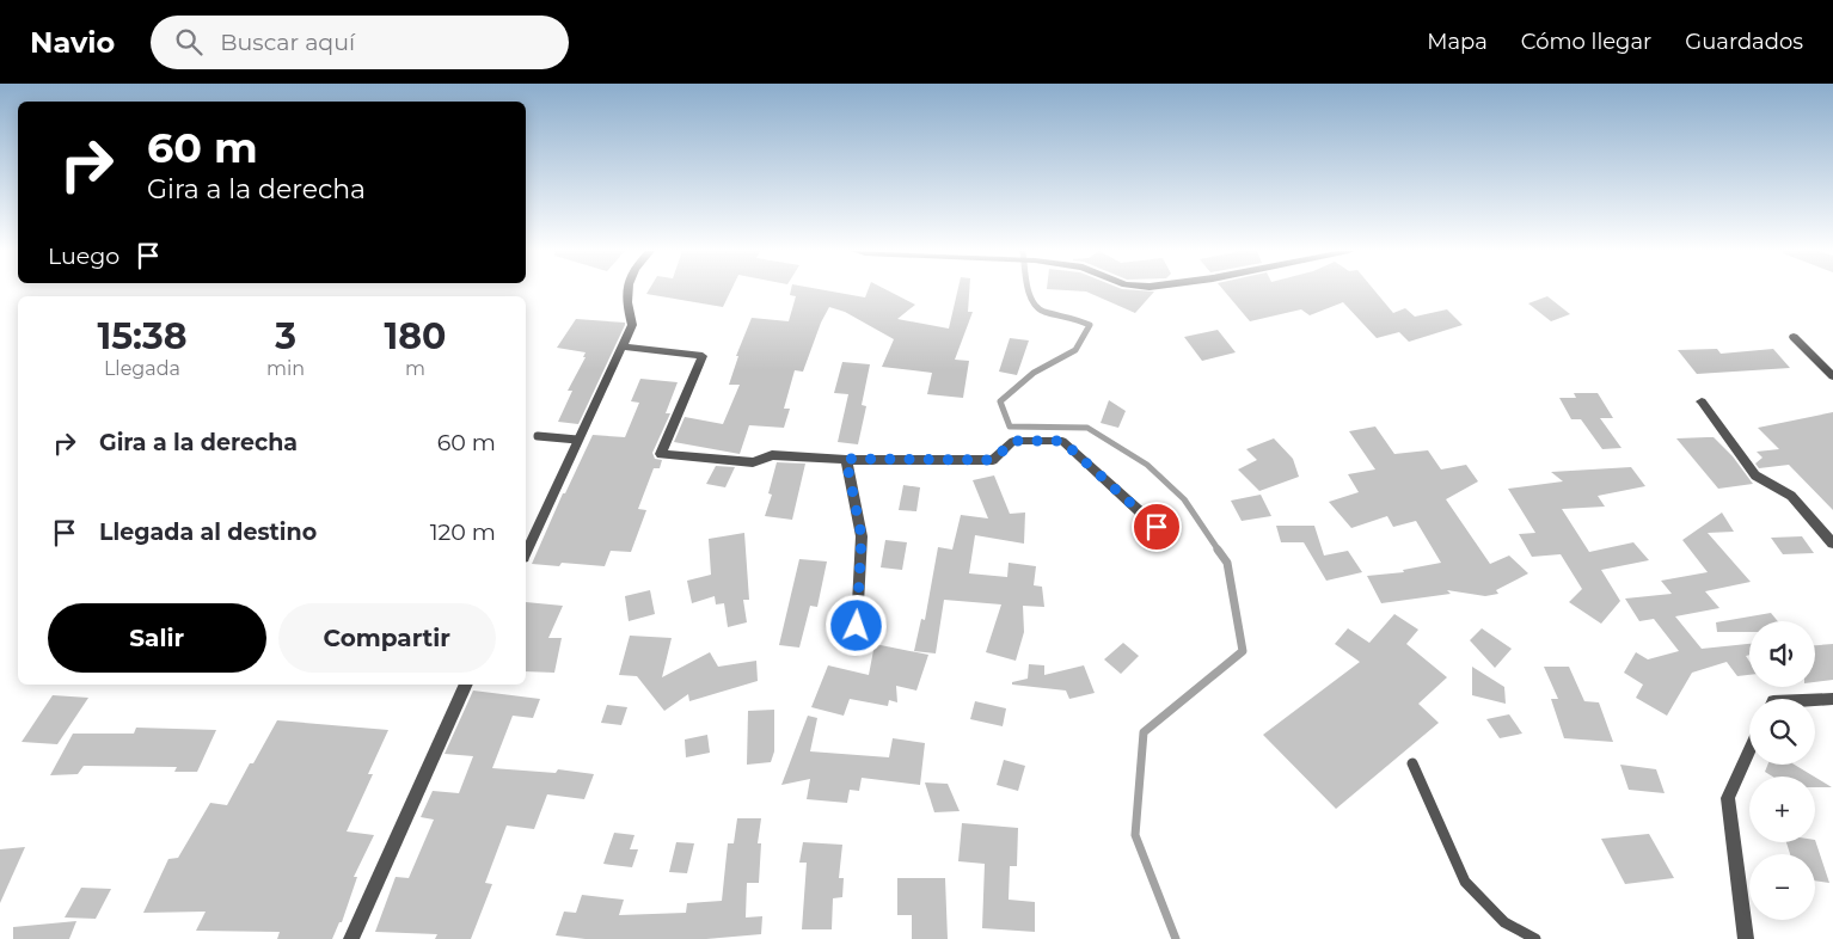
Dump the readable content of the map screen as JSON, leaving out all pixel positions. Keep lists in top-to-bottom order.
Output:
{
  "page": {
    "header": "Navio",
    "search": "Buscar aquí",
    "nav": ["Mapa", "Cómo llegar", "Guardados"],
    "turn": ["60 m", "Gira a la derecha"],
    "then": "Luego",
    "eta": [
      "15:38",
      "Llegada",
      "3",
      "min",
      "180",
      "m"
    ],
    "list": [
      {
        "name": "Gira a la derecha",
        "value": "60 m"
      },
      {
        "name": "Llegada al destino",
        "value": "120 m"
      }
    ],
    "buttons": ["Salir", "Compartir"],
    "map_buttons": ["+", "−"]
  }
}
